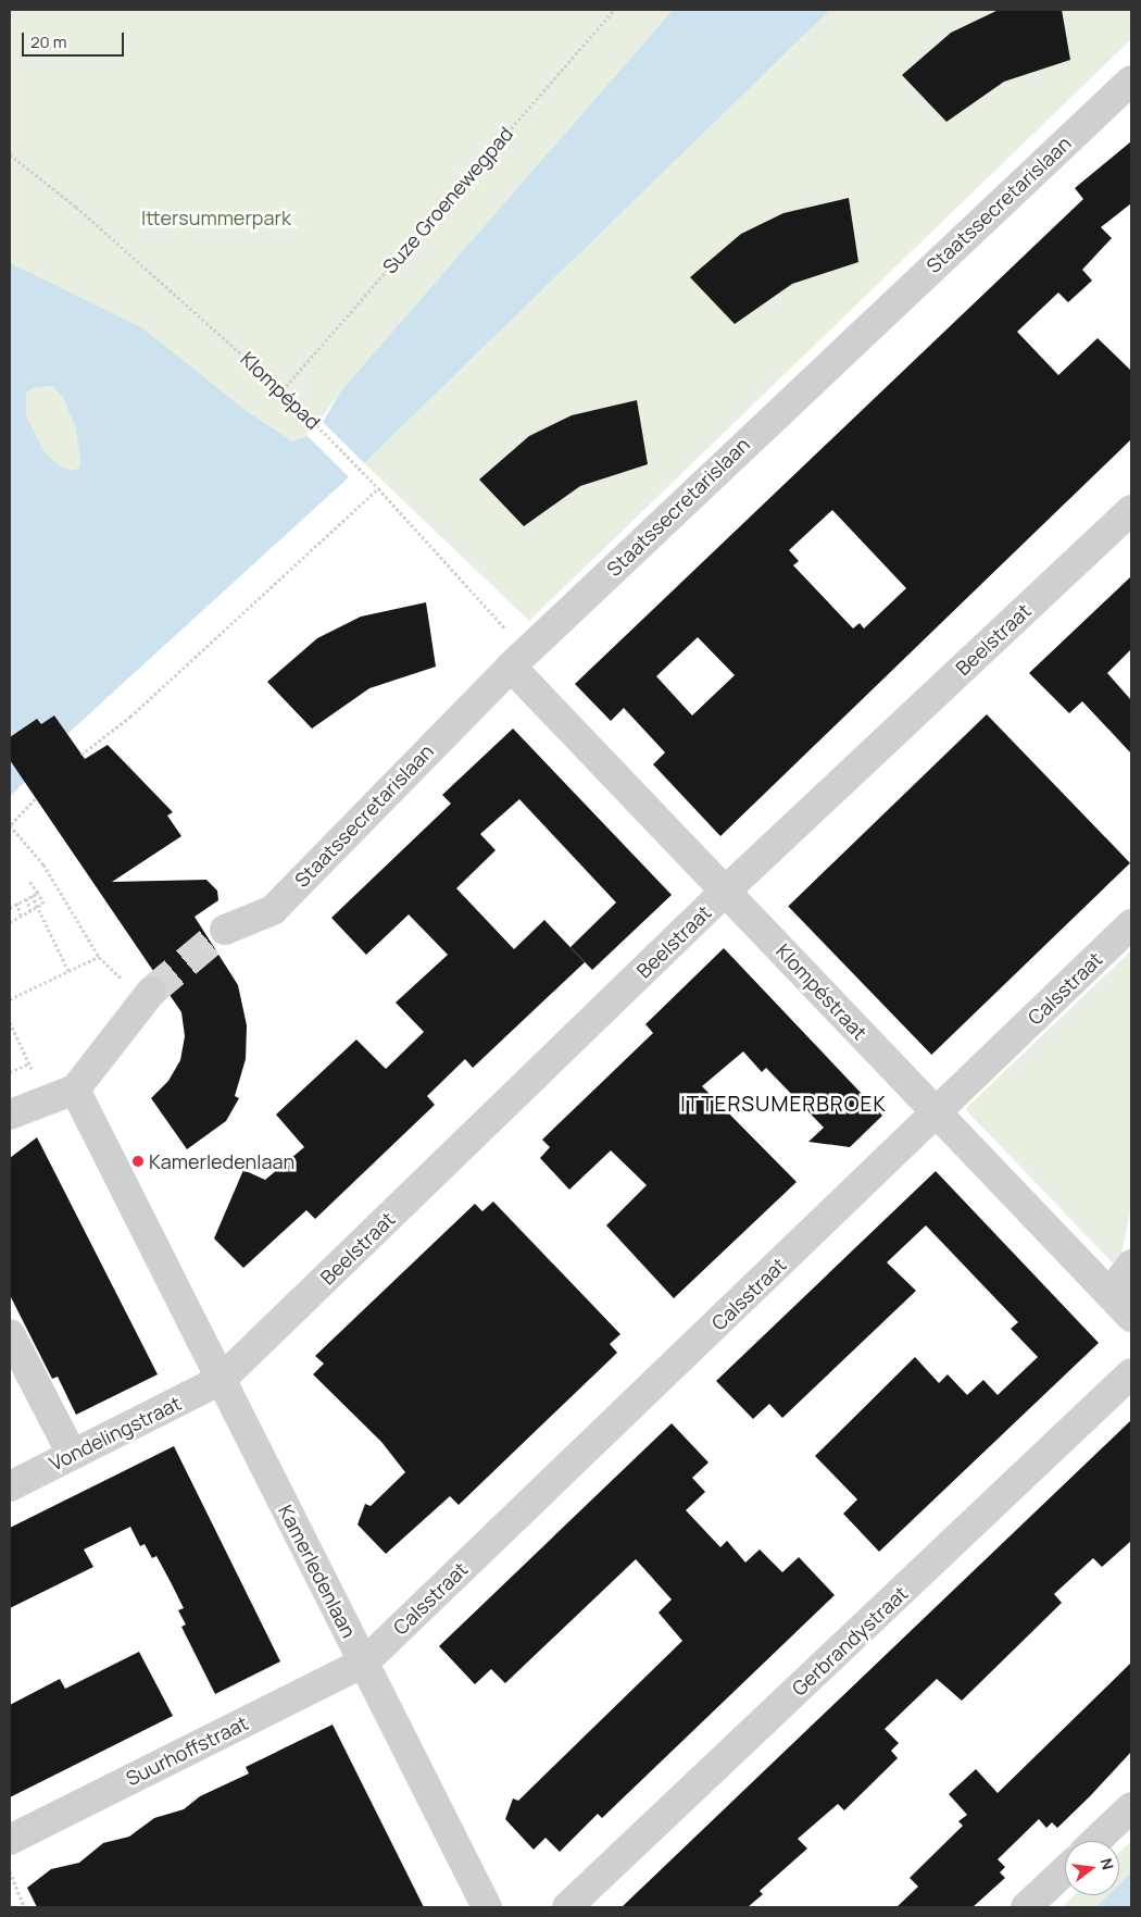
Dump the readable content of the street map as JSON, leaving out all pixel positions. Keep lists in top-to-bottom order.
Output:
{
  "streets": {
    "street": [
      "Staatssecretarislaan",
      "Beelstraat",
      "Calsstraat",
      "Klompéstraat",
      "Vondelingstraat",
      "Kamerledenlaan",
      "Gerbrandystraat",
      "Suurhoffstraat"
    ],
    "path": ["Suze Groenewegpad", "Klompépad"]
  },
  "crossings": [
    ["Suze Groenewegpad", "Klompépad"],
    ["Staatssecretarislaan", "Klompépad"],
    ["Staatssecretarislaan", "Klompéstraat"],
    ["Klompépad", "Klompéstraat"],
    ["Beelstraat", "Klompéstraat"],
    ["Beelstraat", "Vondelingstraat"],
    ["Beelstraat", "Kamerledenlaan"],
    ["Calsstraat", "Klompéstraat"],
    ["Calsstraat", "Kamerledenlaan"],
    ["Calsstraat", "Suurhoffstraat"],
    ["Vondelingstraat", "Kamerledenlaan"],
    ["Kamerledenlaan", "Suurhoffstraat"]
  ],
  "districts": ["ITTERSUMERBROEK"],
  "parks": ["Ittersummerpark"],
  "places": ["Kamerledenlaan"],
  "scale_bar": "20 m",
  "north": "right"
}
